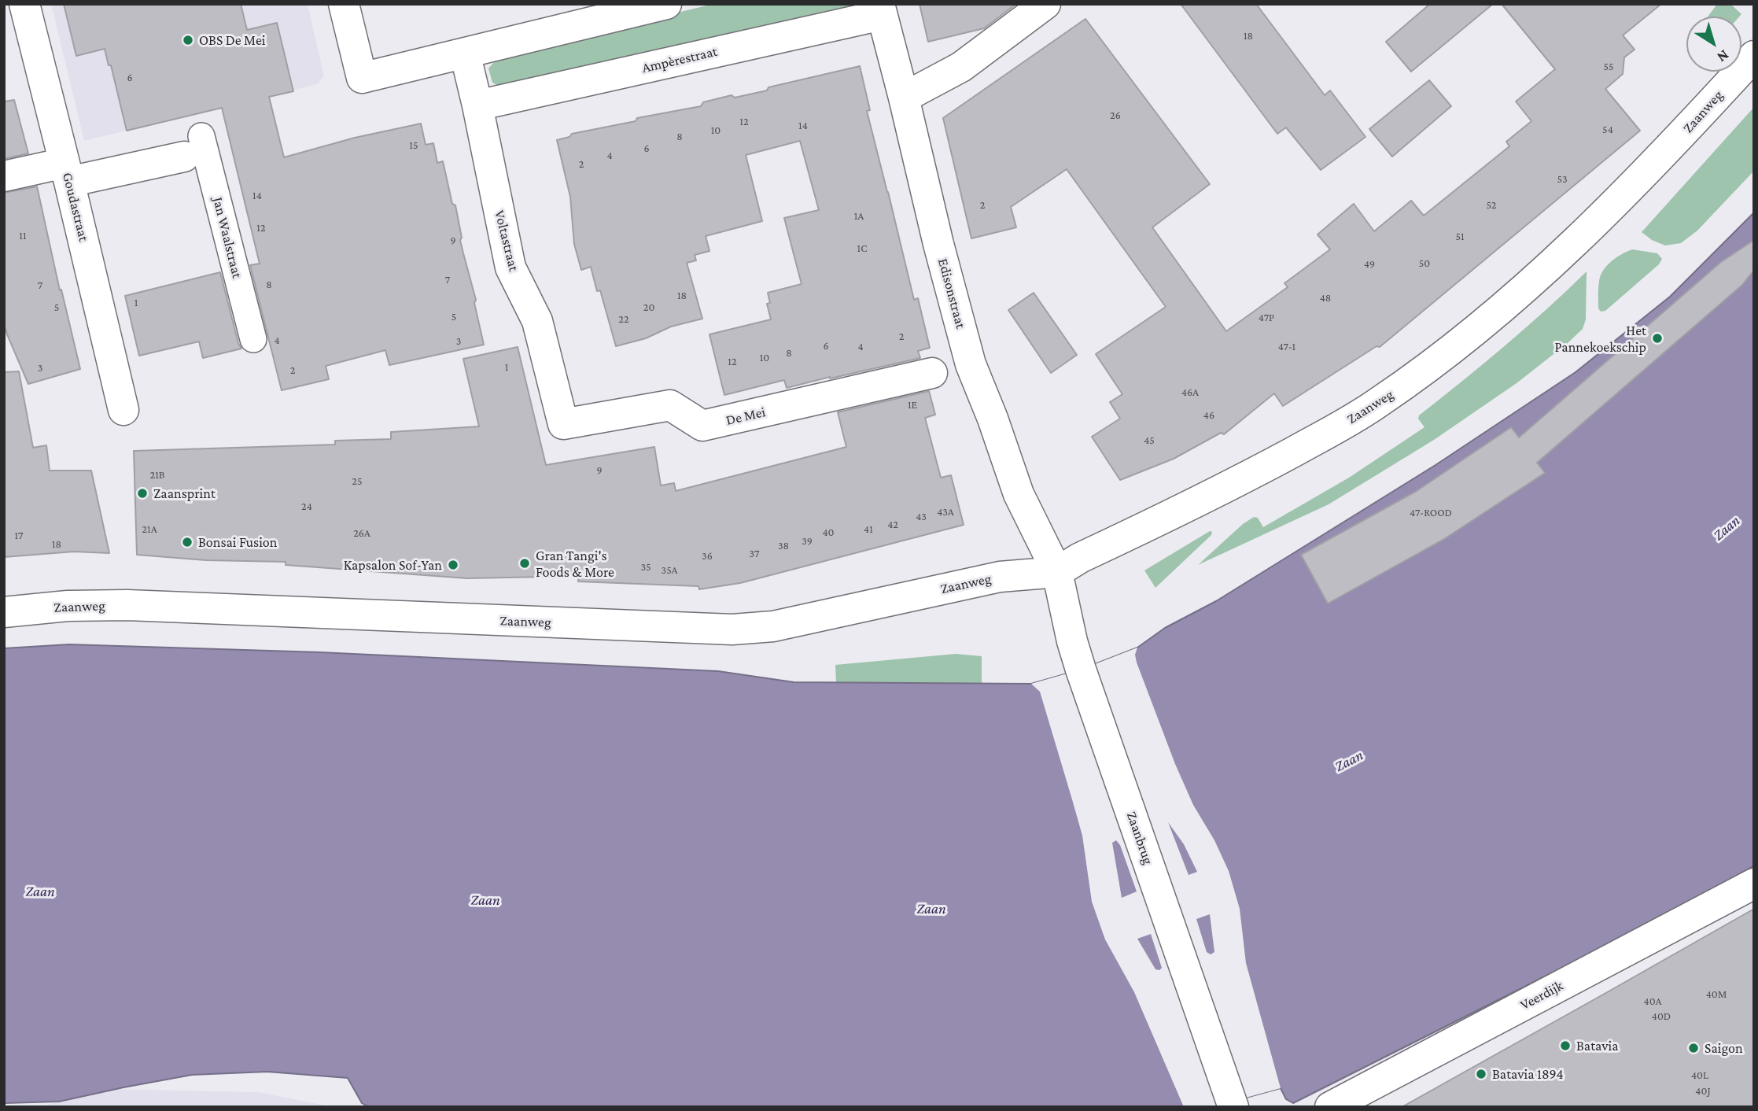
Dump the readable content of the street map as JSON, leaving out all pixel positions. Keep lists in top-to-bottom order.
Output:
{
  "streets": {
    "street": [
      "Ampèrestraat",
      "Zaanweg",
      "Goudastraat",
      "Jan Waalstraat",
      "Voltastraat",
      "Edisonstraat",
      "De Mei",
      "Zaanbrug",
      "Veerdijk"
    ]
  },
  "crossings": [
    ["Ampèrestraat", "Voltastraat"],
    ["Ampèrestraat", "Edisonstraat"],
    ["Zaanweg", "Edisonstraat"],
    ["Zaanweg", "Zaanbrug"],
    ["Goudastraat", "Jan Waalstraat"],
    ["Voltastraat", "De Mei"],
    ["Edisonstraat", "Zaanbrug"]
  ],
  "water": ["Zaan"],
  "places": [
    "OBS De Mei",
    "Het Pannekoekschip",
    "Zaansprint",
    "Bonsai Fusion",
    "Gran Tangi's Foods & More",
    "Kapsalon Sof-Yan",
    "Batavia",
    "Saigon",
    "Batavia 1894"
  ],
  "house_numbers": [
    "18",
    "55",
    "6",
    "26",
    "12",
    "14",
    "54",
    "10",
    "8",
    "15",
    "6",
    "4",
    "2",
    "53",
    "14",
    "2",
    "52",
    "1A",
    "12",
    "11",
    "51",
    "9",
    "1C",
    "50",
    "49",
    "7",
    "8",
    "7",
    "18",
    "48",
    "1",
    "5",
    "20",
    "5",
    "47P",
    "22",
    "2",
    "4",
    "3",
    "6",
    "4",
    "47-1",
    "8",
    "10",
    "12",
    "1",
    "3",
    "2",
    "46A",
    "1E",
    "46",
    "45",
    "9",
    "21B",
    "25",
    "24",
    "43A",
    "47-ROOD",
    "43",
    "42",
    "21A",
    "41",
    "40",
    "26A",
    "17",
    "39",
    "18",
    "38",
    "37",
    "36",
    "35",
    "35A",
    "40M",
    "40A",
    "40D",
    "40L",
    "40J"
  ],
  "north": "bottom right"
}
